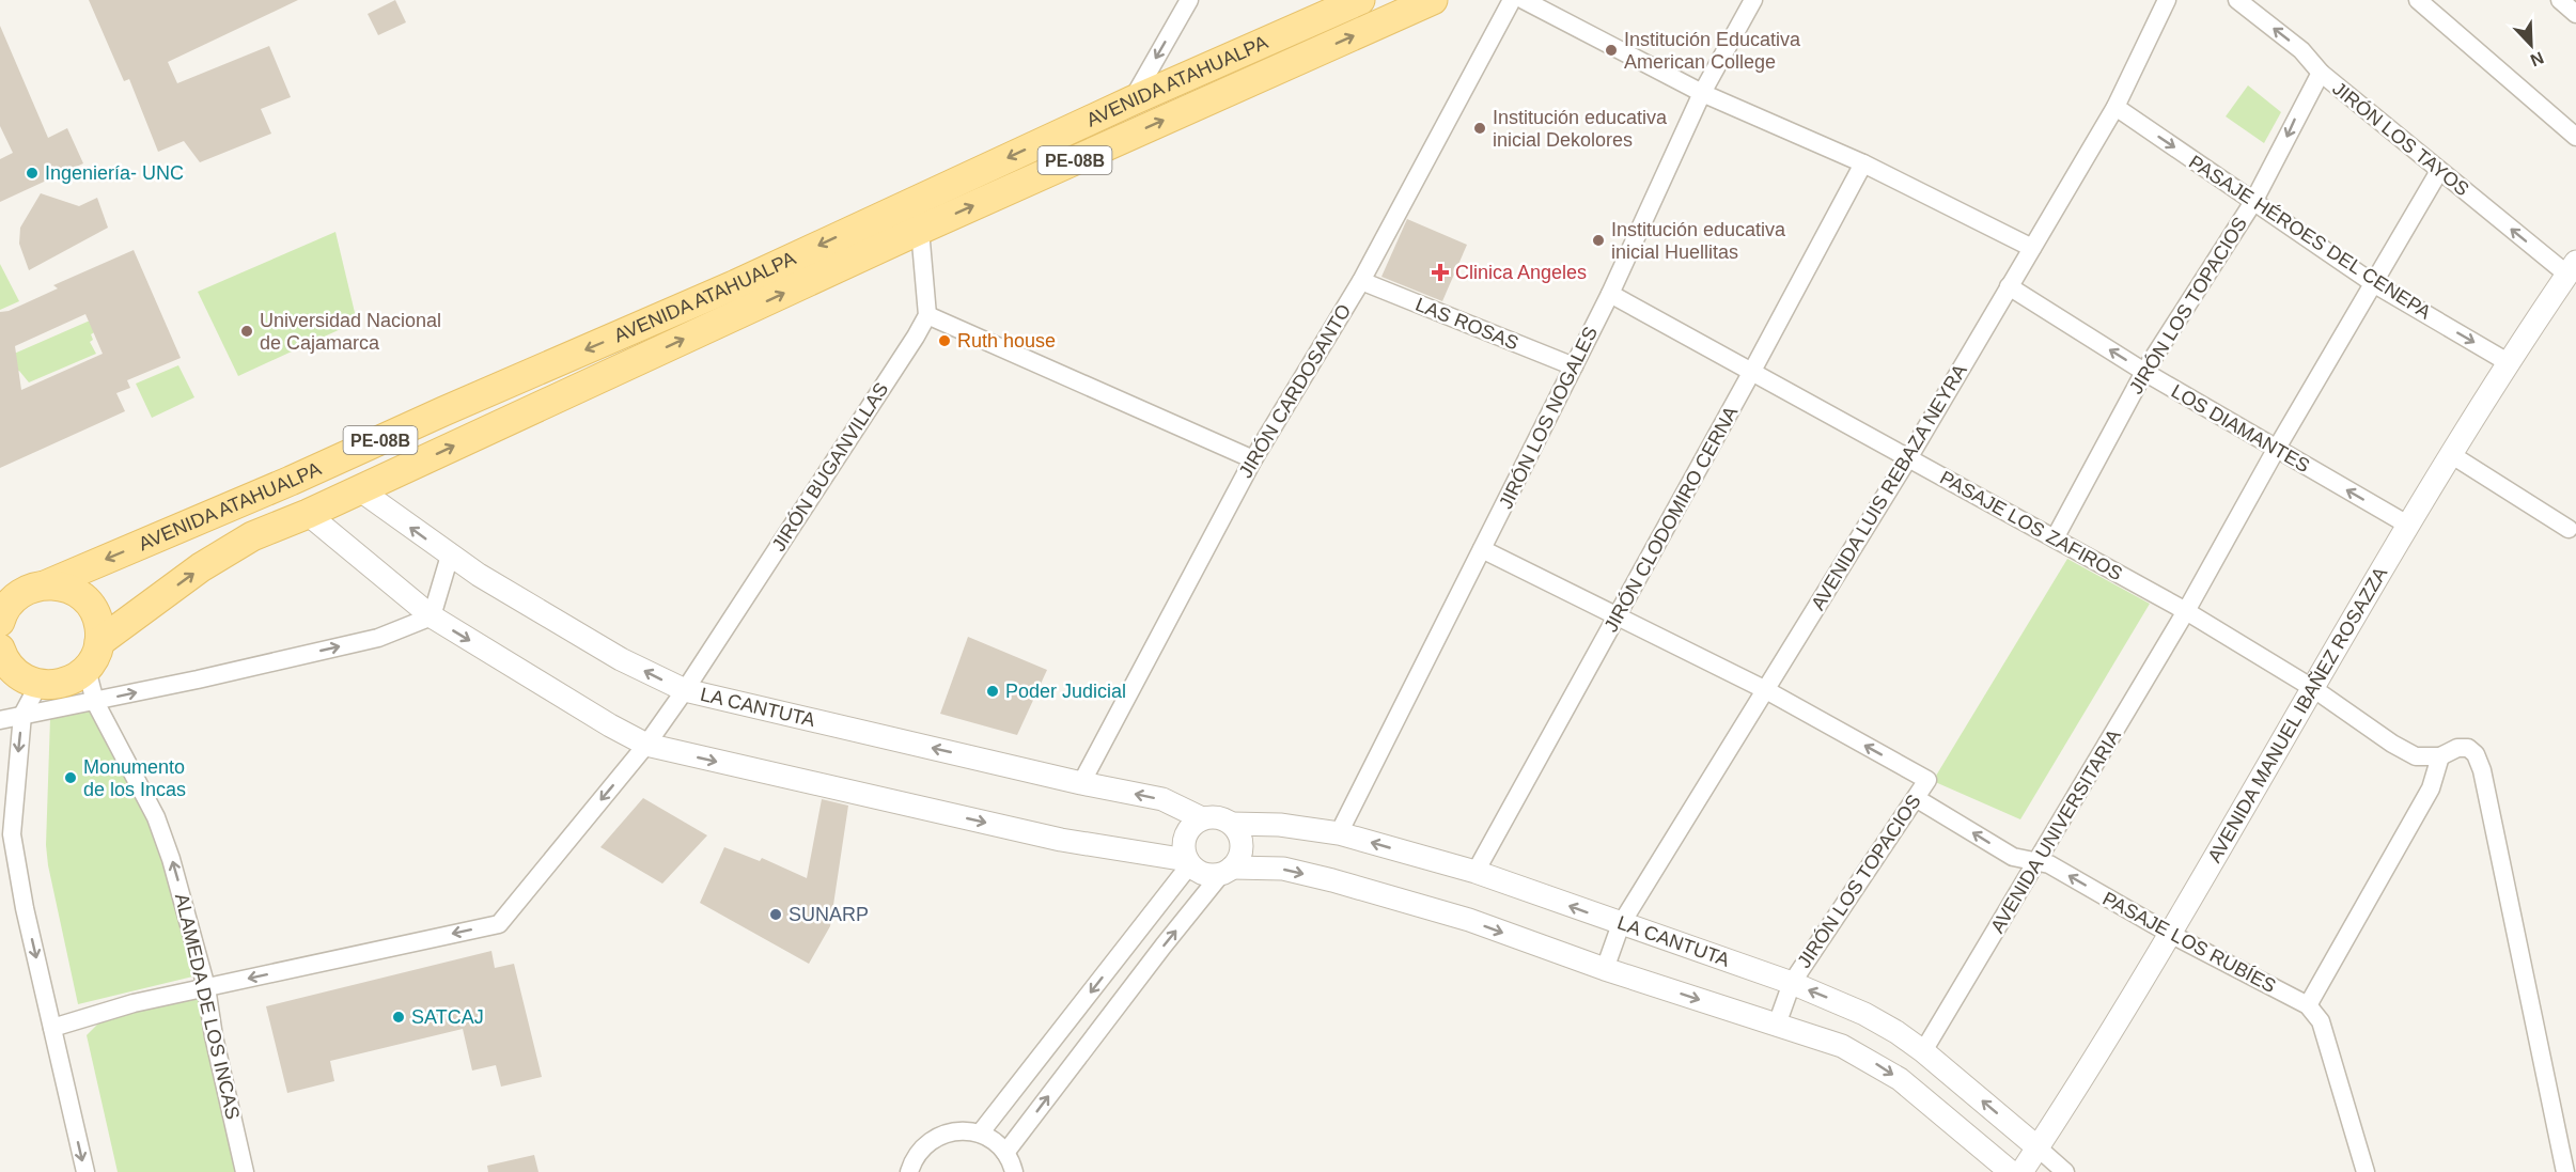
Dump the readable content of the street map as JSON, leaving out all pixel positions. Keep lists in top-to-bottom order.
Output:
{
  "streets": {
    "main road": ["AVENIDA ATAHUALPA", "PE-08B"],
    "street": [
      "JIRÓN LOS TAYOS",
      "PASAJE HÉROES DEL CENEPA",
      "JIRÓN LOS TOPACIOS",
      "LAS ROSAS",
      "JIRÓN CARDOSANTO",
      "JIRÓN LOS NOGALES",
      "LOS DIAMANTES",
      "JIRÓN BUGANVILLAS",
      "AVENIDA LUIS REBAZA NEYRA",
      "JIRÓN CLODOMIRO CERNA",
      "PASAJE LOS ZAFIROS",
      "LA CANTUTA",
      "AVENIDA MANUEL IBAÑEZ ROSAZZA",
      "AVENIDA UNIVERSITARIA",
      "PASAJE LOS RUBÍES",
      "ALAMEDA DE LOS INCAS"
    ]
  },
  "crossings": [
    ["AVENIDA ATAHUALPA", "PE-08B"],
    ["AVENIDA ATAHUALPA", "LA CANTUTA"],
    ["JIRÓN LOS TAYOS", "JIRÓN LOS TOPACIOS"],
    ["JIRÓN LOS TAYOS", "AVENIDA MANUEL IBAÑEZ ROSAZZA"],
    ["JIRÓN LOS TAYOS", "AVENIDA UNIVERSITARIA"],
    ["PE-08B", "ALAMEDA DE LOS INCAS"],
    ["PASAJE HÉROES DEL CENEPA", "JIRÓN LOS TOPACIOS"],
    ["PASAJE HÉROES DEL CENEPA", "AVENIDA LUIS REBAZA NEYRA"],
    ["PASAJE HÉROES DEL CENEPA", "AVENIDA MANUEL IBAÑEZ ROSAZZA"],
    ["PASAJE HÉROES DEL CENEPA", "AVENIDA UNIVERSITARIA"],
    ["JIRÓN LOS TOPACIOS", "LOS DIAMANTES"],
    ["JIRÓN LOS TOPACIOS", "AVENIDA LUIS REBAZA NEYRA"],
    ["JIRÓN LOS TOPACIOS", "PASAJE LOS ZAFIROS"],
    ["JIRÓN LOS TOPACIOS", "LA CANTUTA"],
    ["JIRÓN LOS TOPACIOS", "PASAJE LOS RUBÍES"],
    ["LAS ROSAS", "JIRÓN CARDOSANTO"],
    ["LAS ROSAS", "JIRÓN LOS NOGALES"],
    ["JIRÓN CARDOSANTO", "LA CANTUTA"],
    ["JIRÓN LOS NOGALES", "PASAJE LOS ZAFIROS"],
    ["JIRÓN LOS NOGALES", "LA CANTUTA"],
    ["LOS DIAMANTES", "AVENIDA LUIS REBAZA NEYRA"],
    ["LOS DIAMANTES", "AVENIDA MANUEL IBAÑEZ ROSAZZA"],
    ["LOS DIAMANTES", "AVENIDA UNIVERSITARIA"],
    ["JIRÓN BUGANVILLAS", "LA CANTUTA"],
    ["JIRÓN BUGANVILLAS", "ALAMEDA DE LOS INCAS"],
    ["AVENIDA LUIS REBAZA NEYRA", "PASAJE LOS ZAFIROS"],
    ["AVENIDA LUIS REBAZA NEYRA", "LA CANTUTA"],
    ["JIRÓN CLODOMIRO CERNA", "PASAJE LOS ZAFIROS"],
    ["JIRÓN CLODOMIRO CERNA", "LA CANTUTA"],
    ["PASAJE LOS ZAFIROS", "AVENIDA MANUEL IBAÑEZ ROSAZZA"],
    ["PASAJE LOS ZAFIROS", "AVENIDA UNIVERSITARIA"],
    ["LA CANTUTA", "AVENIDA MANUEL IBAÑEZ ROSAZZA"],
    ["LA CANTUTA", "AVENIDA UNIVERSITARIA"],
    ["AVENIDA MANUEL IBAÑEZ ROSAZZA", "PASAJE LOS RUBÍES"],
    ["AVENIDA UNIVERSITARIA", "PASAJE LOS RUBÍES"]
  ],
  "one_way": [
    "PASAJE HÉROES DEL CENEPA",
    "LOS DIAMANTES",
    "JIRÓN BUGANVILLAS",
    "PASAJE LOS RUBÍES"
  ],
  "places": {
    "other": [
      "Institución Educativa American College",
      "Institución educativa inicial Dekolores",
      "Ingeniería- UNC",
      "Institución educativa inicial Huellitas",
      "Universidad Nacional de Cajamarca",
      "Ruth house",
      "Poder Judicial",
      "Monumento de los Incas",
      "SUNARP",
      "SATCAJ"
    ],
    "health": ["Clinica Angeles"]
  },
  "north": "bottom right"
}
